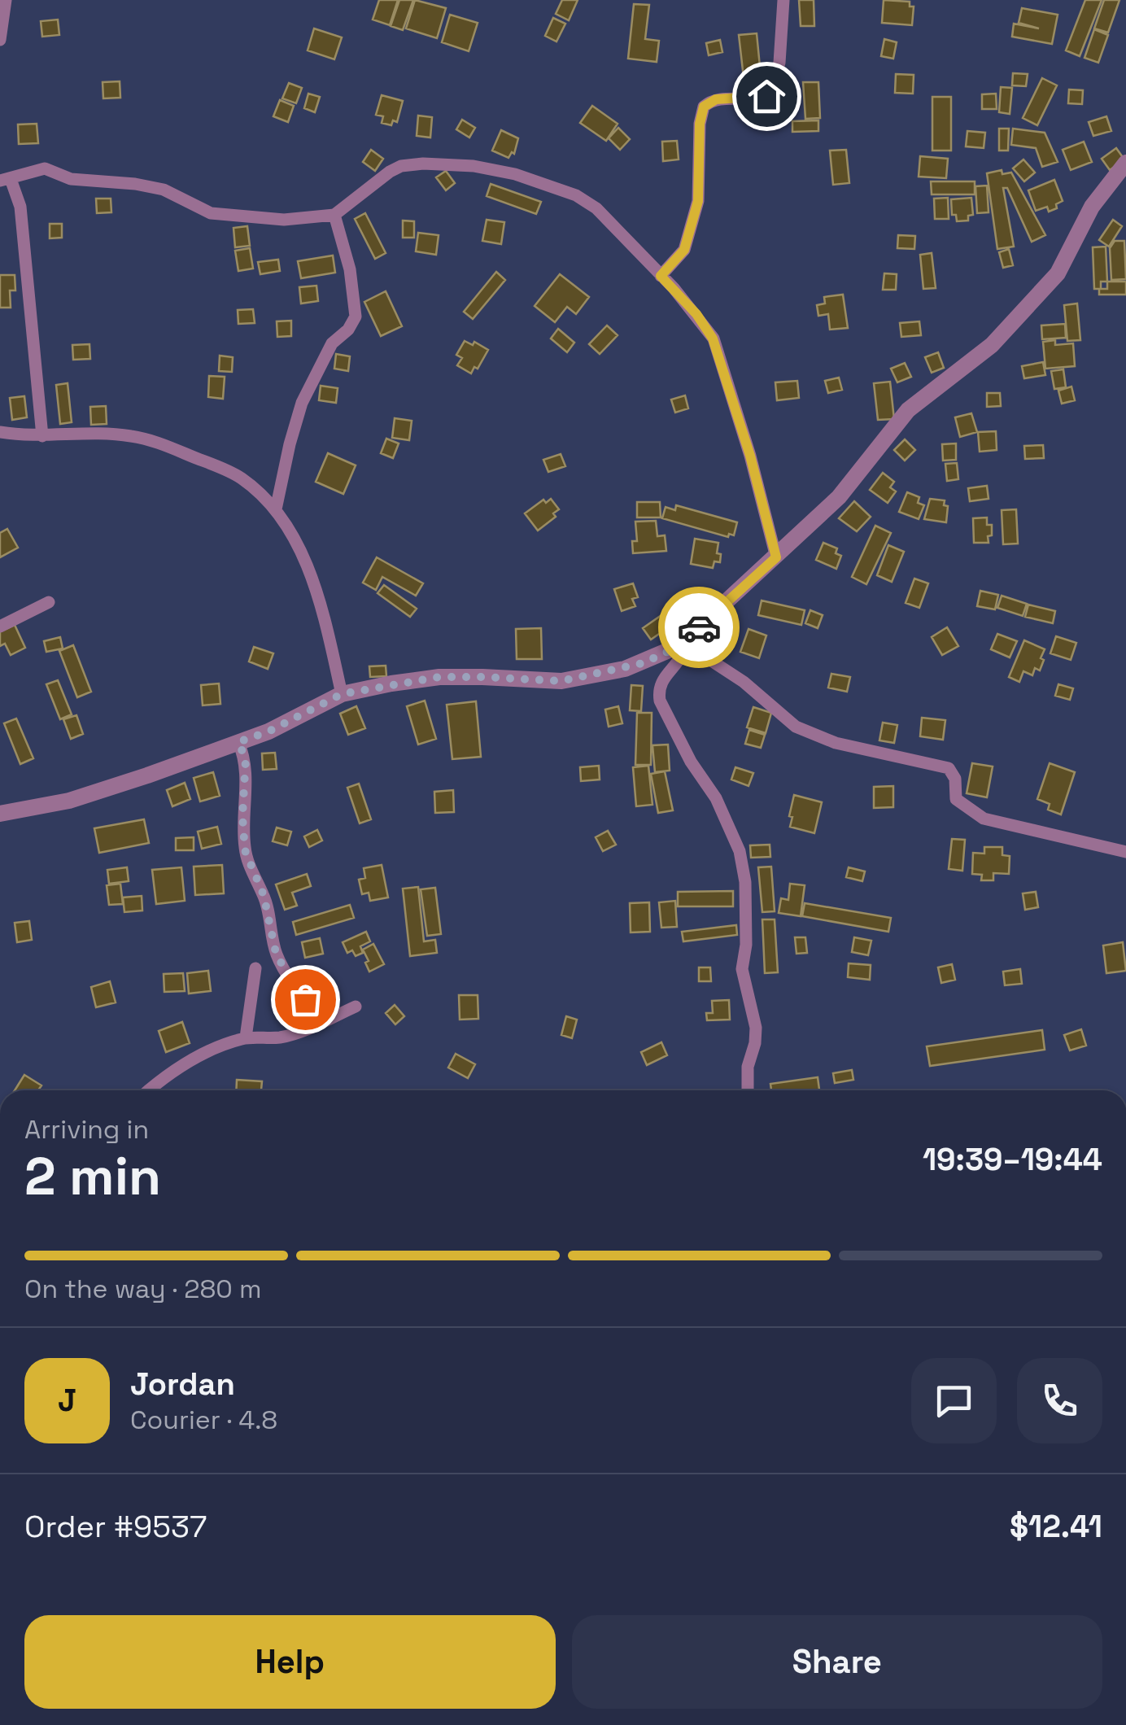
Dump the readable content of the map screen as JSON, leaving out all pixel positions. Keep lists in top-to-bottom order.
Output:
{
  "page": {
    "heading": ["2 min", "Arriving in", "19:39–19:44"],
    "panel": [
      "Jordan",
      "Courier · 4.8",
      "Order #9537",
      "$12.41"
    ],
    "bar": "On the way · 280 m",
    "round": "J",
    "buttons": ["Help", "Share"]
  }
}
